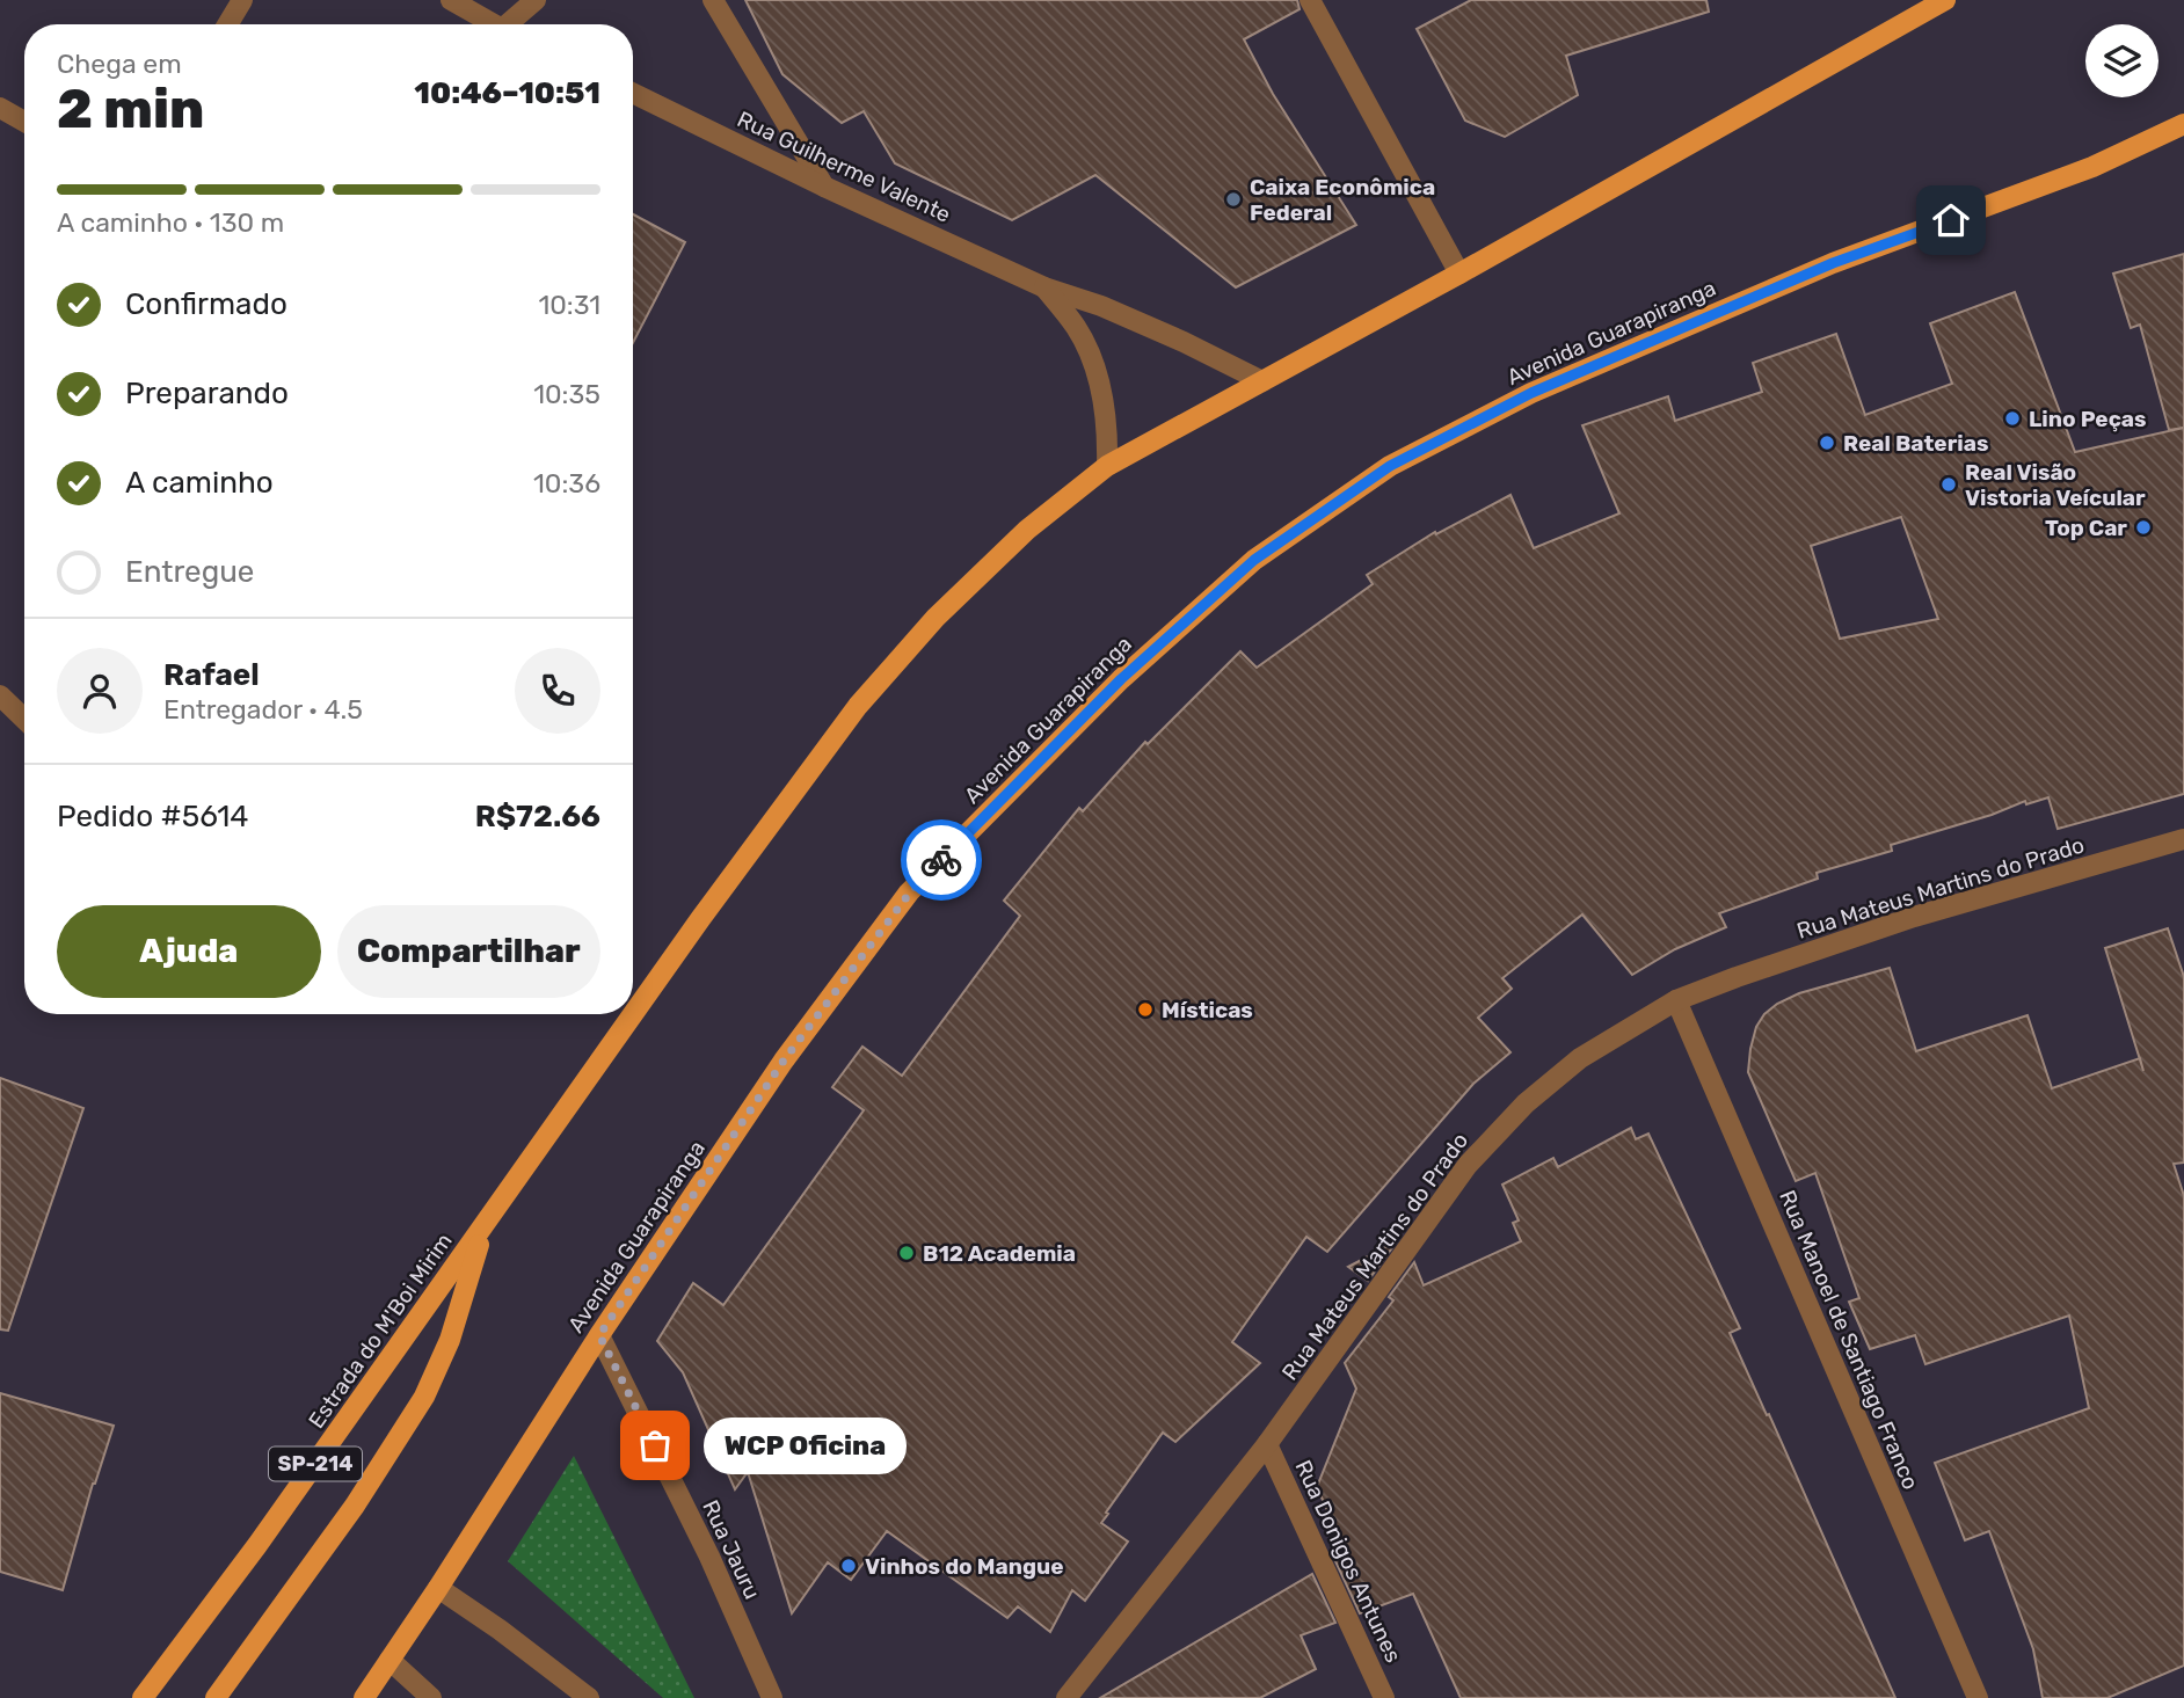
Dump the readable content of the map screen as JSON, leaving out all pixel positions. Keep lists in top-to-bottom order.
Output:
{
  "streets": {
    "main road": ["Avenida Guarapiranga", "Estrada do M'Boi Mirim", "SP-214"],
    "street": [
      "Rua Guilherme Valente",
      "Rua Mateus Martins do Prado",
      "Rua Manoel de Santiago Franco",
      "Rua Jauru",
      "Rua Donigos Antunes"
    ]
  },
  "crossings": [
    ["Avenida Guarapiranga", "Rua Jauru"],
    ["Rua Mateus Martins do Prado", "Rua Manoel de Santiago Franco"],
    ["Rua Mateus Martins do Prado", "Rua Donigos Antunes"]
  ],
  "places": [
    "Caixa Econômica Federal",
    "Lino Peças",
    "Real Baterias",
    "Real Visão Vistoria Veícular",
    "Top Car",
    "Místicas",
    "B12 Academia",
    "WCP Oficina",
    "Vinhos do Mangue"
  ],
  "page": {
    "heading": ["2 min", "Chega em", "10:46–10:51"],
    "panel": [
      "Rafael",
      "Entregador · 4.5",
      "Pedido #5614",
      "R$72.66"
    ],
    "bar": "A caminho · 130 m",
    "list": [
      ["Confirmado", "10:31"],
      ["Preparando", "10:35"],
      ["A caminho", "10:36"],
      "Entregue"
    ],
    "buttons": ["Ajuda", "Compartilhar"],
    "bubble": "WCP Oficina"
  }
}
